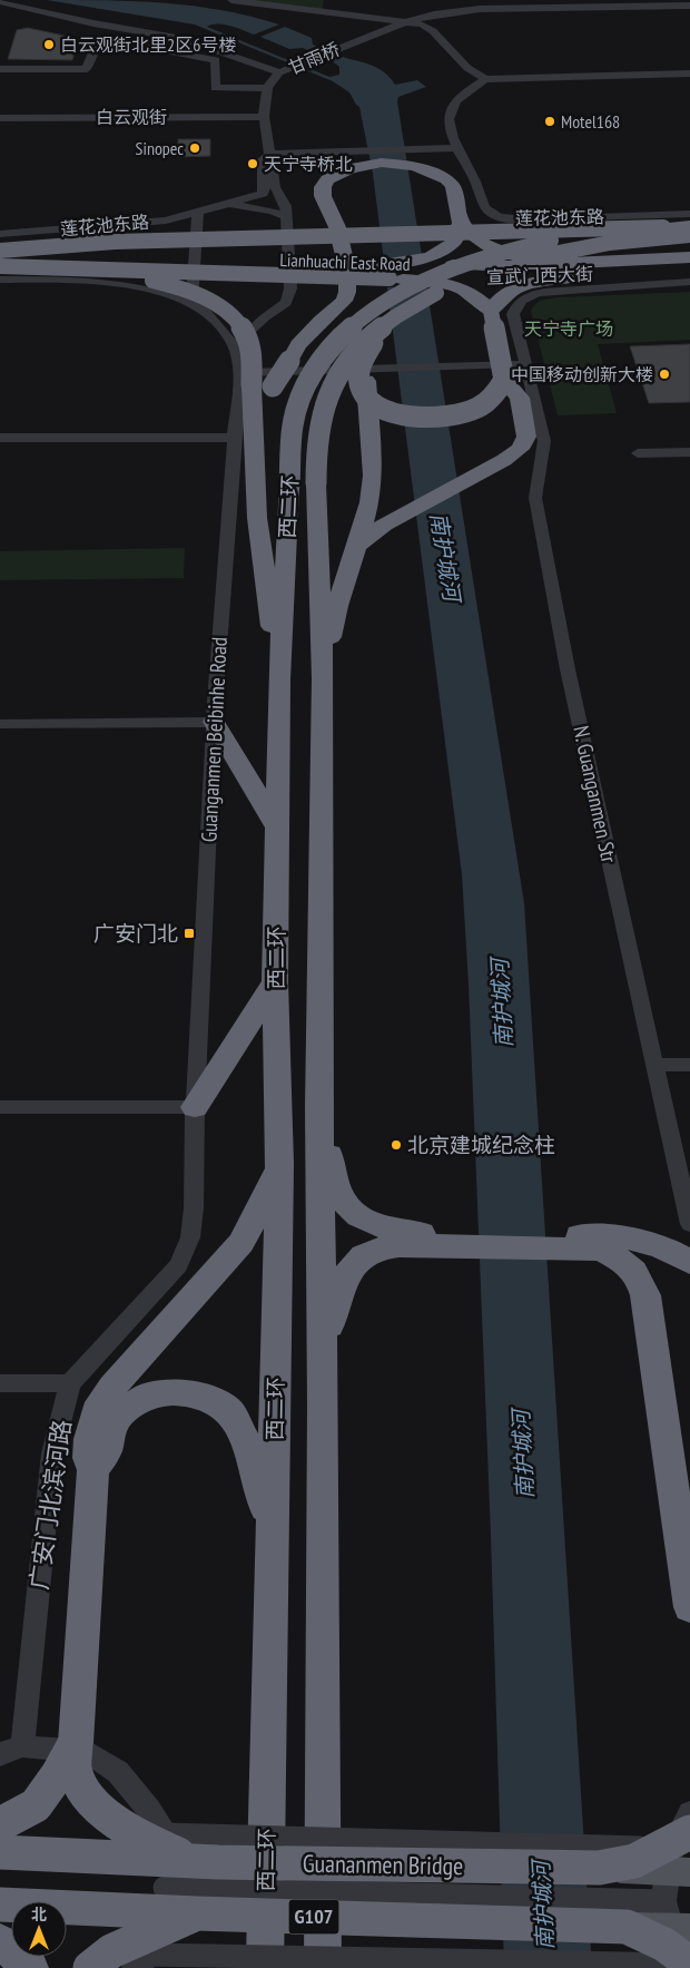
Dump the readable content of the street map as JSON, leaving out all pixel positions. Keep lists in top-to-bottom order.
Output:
{
  "streets": {
    "highway": [
      "Lianhuachi East Road",
      "宣武门西大街",
      "西二环",
      "Guananmen Bridge",
      "G107"
    ],
    "street": [
      "甘雨桥",
      "白云观街",
      "莲花池东路",
      "Guanganmen Beibinhe Road",
      "N. Guanganmen Str",
      "广安门北滨河路"
    ]
  },
  "crossings": [
    ["Lianhuachi East Road", "宣武门西大街"],
    ["Guanganmen Beibinhe Road", "广安门北滨河路"]
  ],
  "water": ["南护城河"],
  "parks": ["天宁寺广场"],
  "places": {
    "other": [
      "白云观街北里2区6号楼",
      "Motel168",
      "Sinopec",
      "天宁寺桥北",
      "中国移动创新大楼",
      "北京建城纪念柱"
    ],
    "transit": ["广安门北"]
  },
  "north": "top"
}
